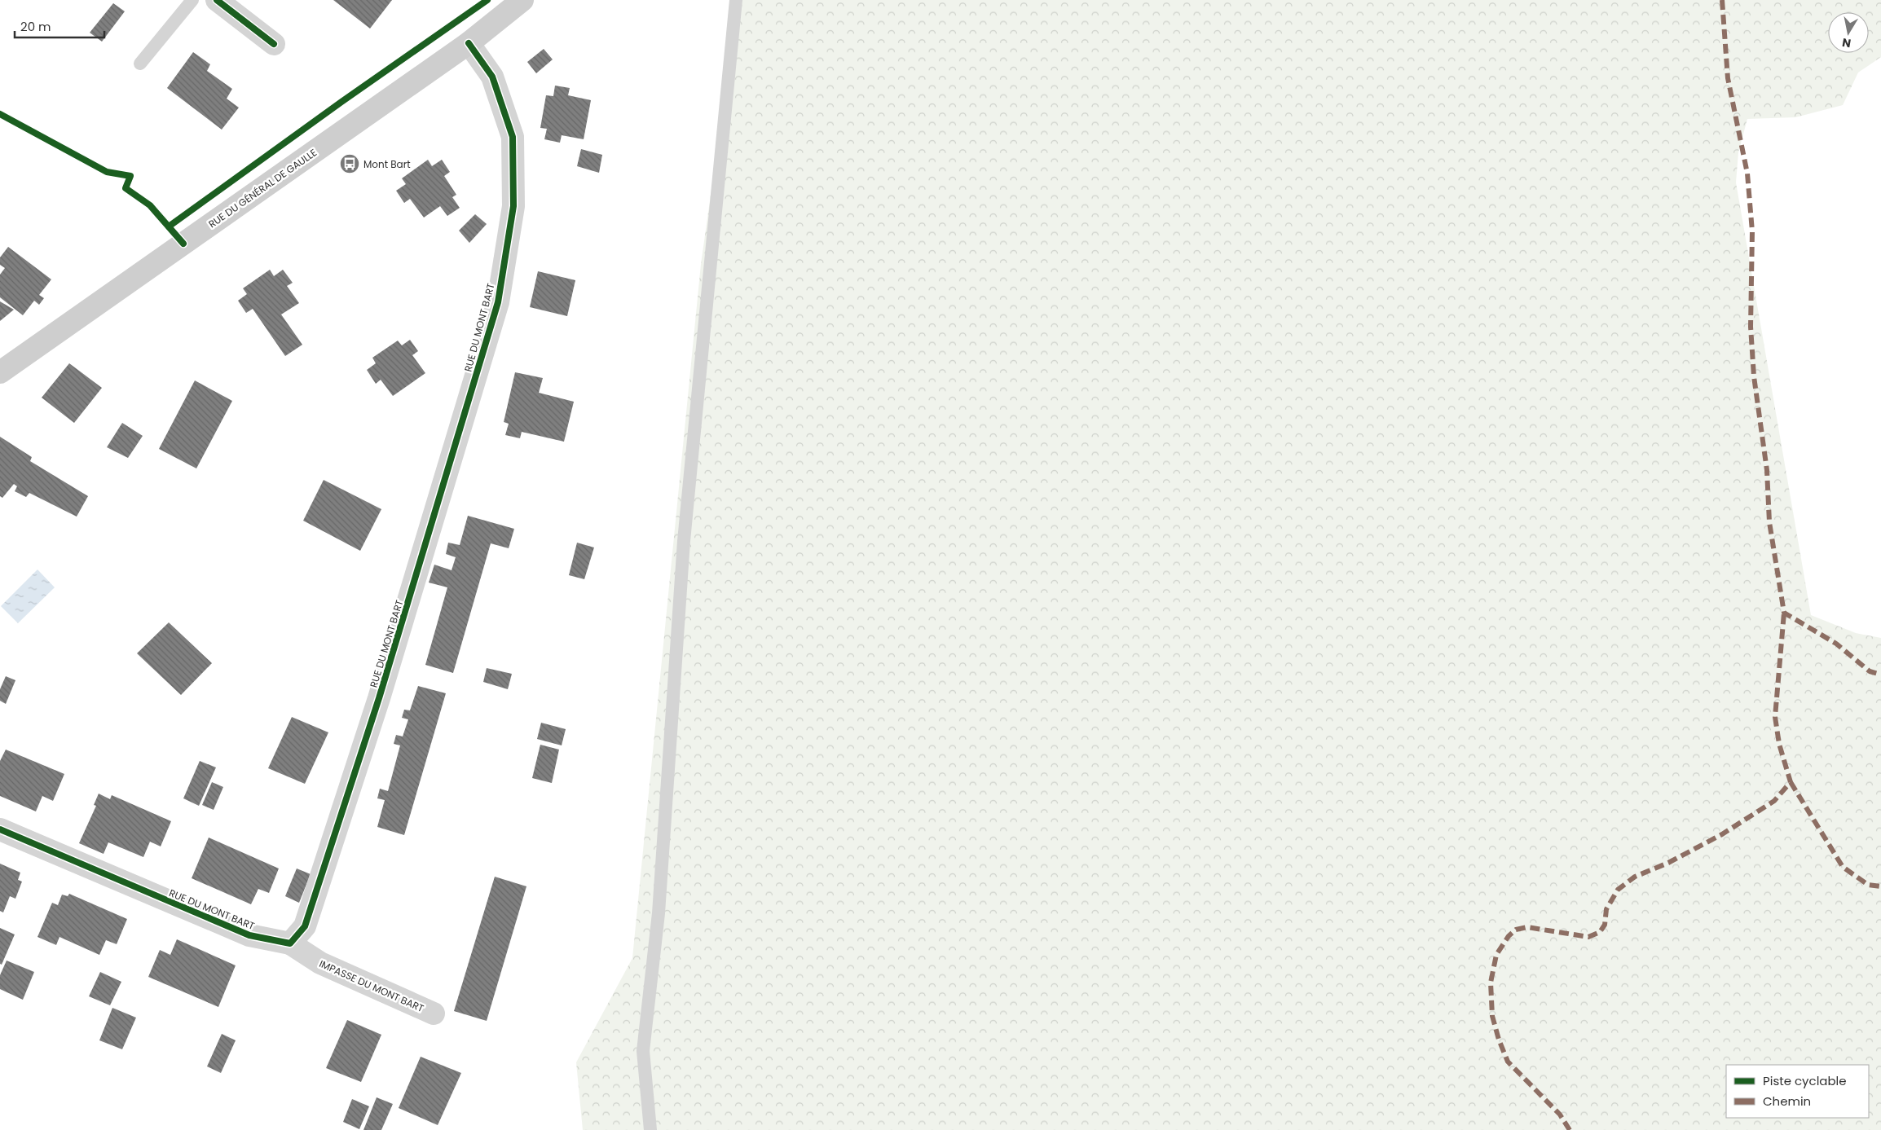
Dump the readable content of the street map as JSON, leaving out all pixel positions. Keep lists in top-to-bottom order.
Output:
{
  "streets": {
    "main road": ["RUE DU GÉNÉRAL DE GAULLE"],
    "street": ["RUE DU MONT BART", "IMPASSE DU MONT BART"]
  },
  "crossings": [
    ["RUE DU GÉNÉRAL DE GAULLE", "RUE DU MONT BART"],
    ["RUE DU MONT BART", "IMPASSE DU MONT BART"]
  ],
  "places": {
    "bus stop": ["Mont Bart"]
  },
  "legend": ["Piste cyclable", "Chemin"],
  "scale_bar": "20 m",
  "north": "bottom"
}
